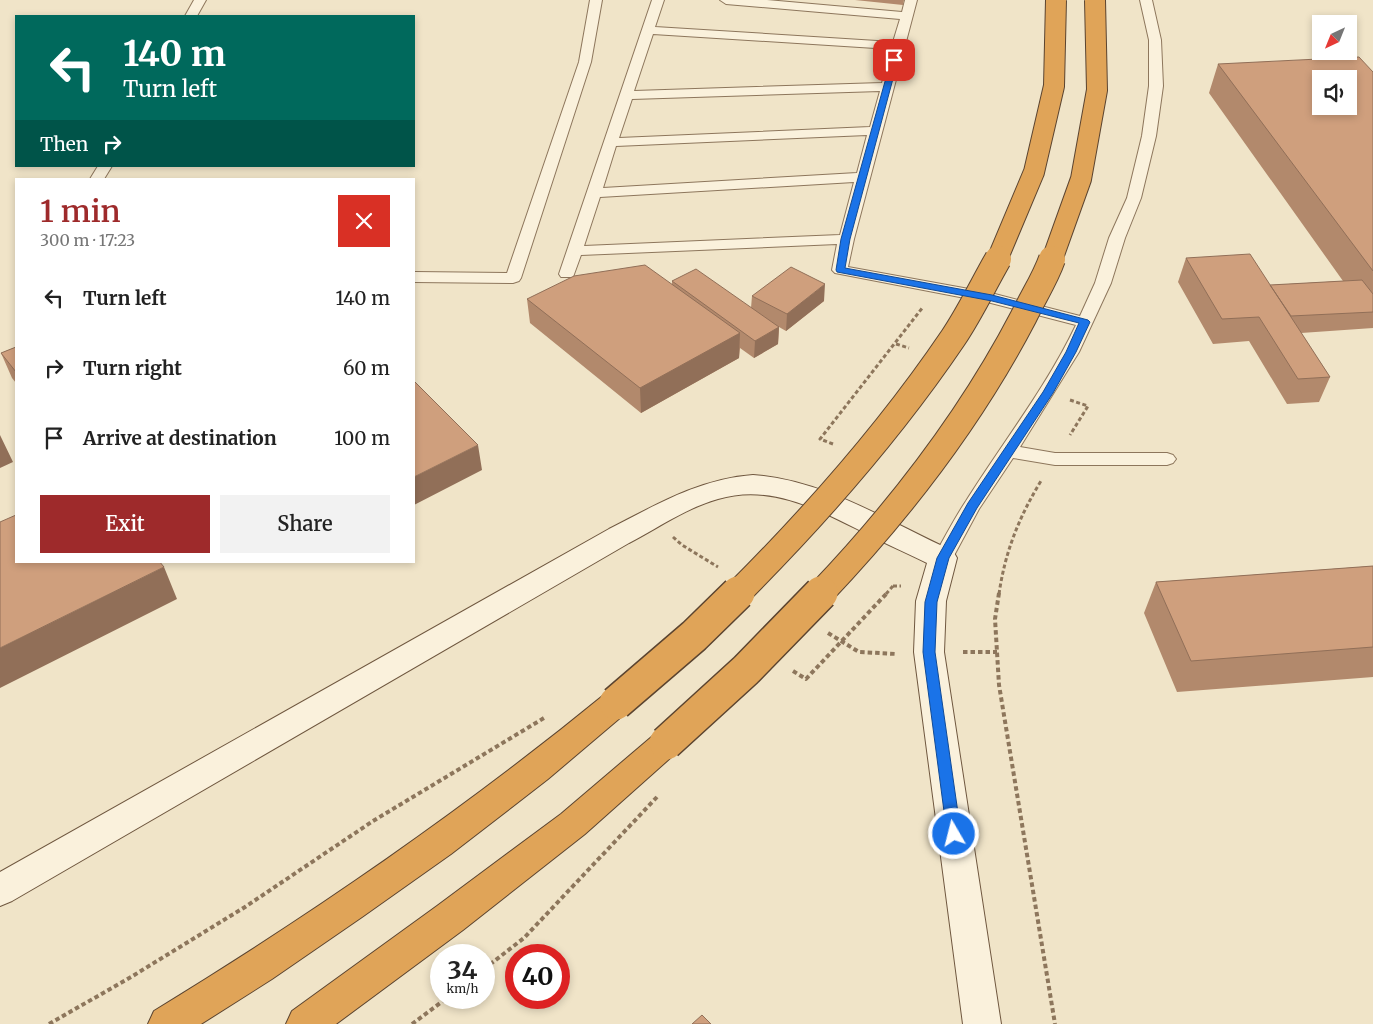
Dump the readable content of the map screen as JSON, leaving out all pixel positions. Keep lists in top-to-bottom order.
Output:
{
  "north": "bottom left",
  "page": {
    "turn": ["140 m", "Turn left"],
    "then": "Then",
    "heading": ["1 min", "300 m · 17:23"],
    "list": [
      {
        "name": "Turn left",
        "value": "140 m"
      },
      {
        "name": "Turn right",
        "value": "60 m"
      },
      {
        "name": "Arrive at destination",
        "value": "100 m"
      }
    ],
    "buttons": ["Exit", "Share"],
    "speed": "34 km/h",
    "limit": "40"
  }
}
